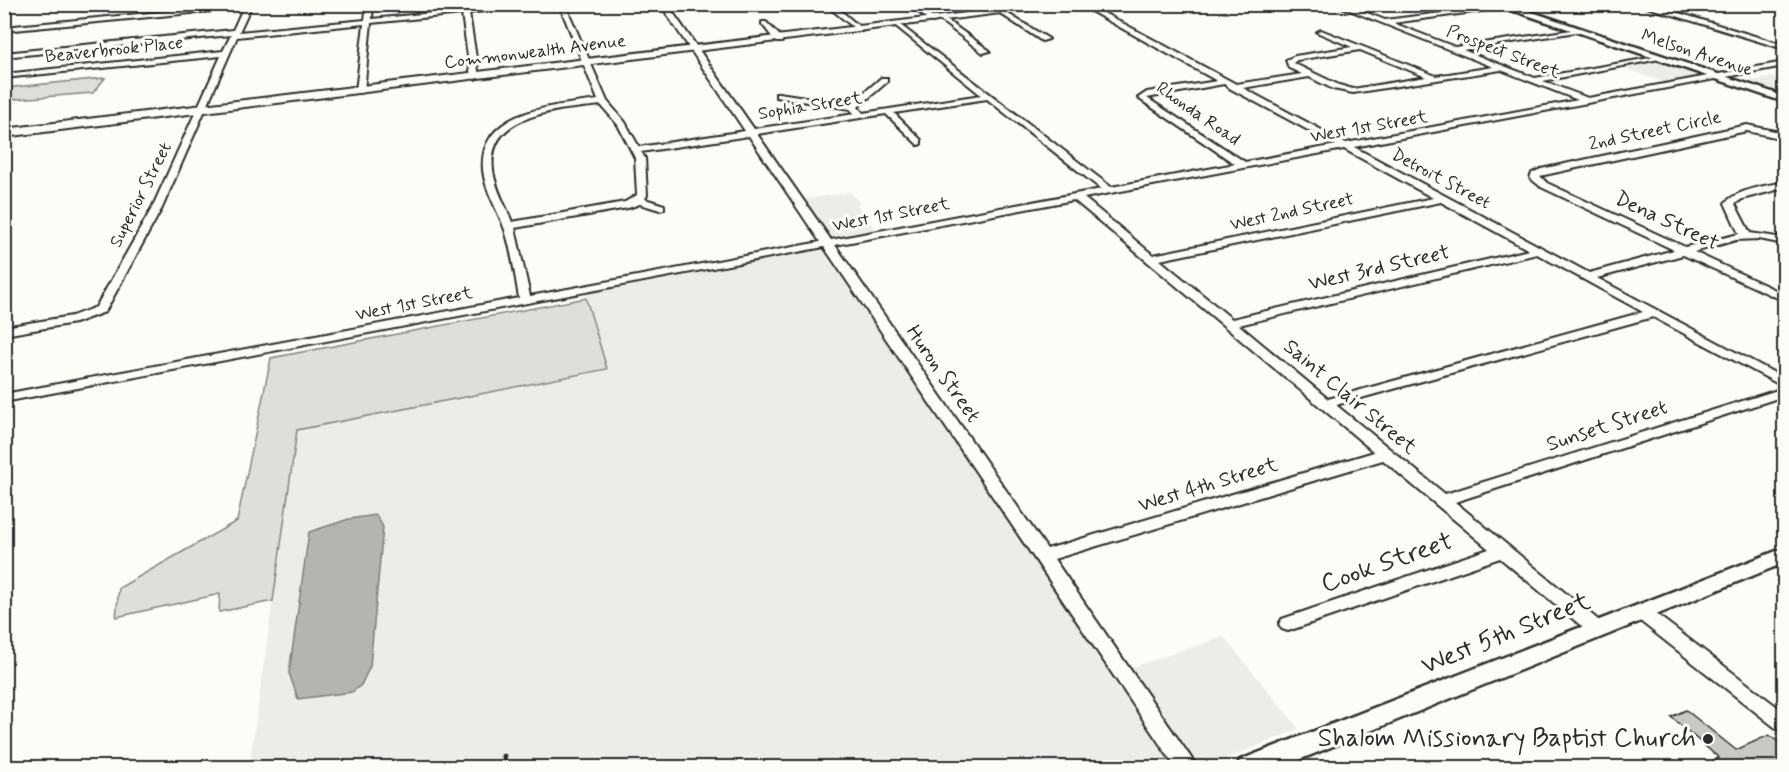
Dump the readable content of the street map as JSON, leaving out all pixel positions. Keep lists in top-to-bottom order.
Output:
{
  "streets": {
    "main road": ["Commonwealth Avenue"],
    "street": [
      "Beaverbrook Place",
      "Prospect Street",
      "Melson Avenue",
      "Sophia Street",
      "Rhonda Road",
      "West 1st Street",
      "2nd Street Circle",
      "Detroit Street",
      "Superior Street",
      "West 2nd Street",
      "Dena Street",
      "West 3rd Street",
      "Huron Street",
      "Saint Clair Street",
      "Sunset Street",
      "West 4th Street",
      "Cook Street",
      "West 5th Street"
    ]
  },
  "crossings": [
    ["Beaverbrook Place", "Superior Street"],
    ["Commonwealth Avenue", "Superior Street"],
    ["Commonwealth Avenue", "Huron Street"],
    ["Prospect Street", "West 1st Street"],
    ["Melson Avenue", "West 1st Street"],
    ["Sophia Street", "Huron Street"],
    ["Rhonda Road", "West 1st Street"],
    ["Rhonda Road", "Detroit Street"],
    ["West 1st Street", "Detroit Street"],
    ["West 1st Street", "Huron Street"],
    ["West 1st Street", "Saint Clair Street"],
    ["2nd Street Circle", "Dena Street"],
    ["Detroit Street", "West 2nd Street"],
    ["Detroit Street", "West 3rd Street"],
    ["West 2nd Street", "Saint Clair Street"],
    ["West 3rd Street", "Saint Clair Street"],
    ["Huron Street", "West 4th Street"],
    ["Saint Clair Street", "Sunset Street"],
    ["Saint Clair Street", "West 4th Street"],
    ["Saint Clair Street", "Cook Street"],
    ["Saint Clair Street", "West 5th Street"]
  ],
  "places": ["Shalom Missionary Baptist Church"]
}
